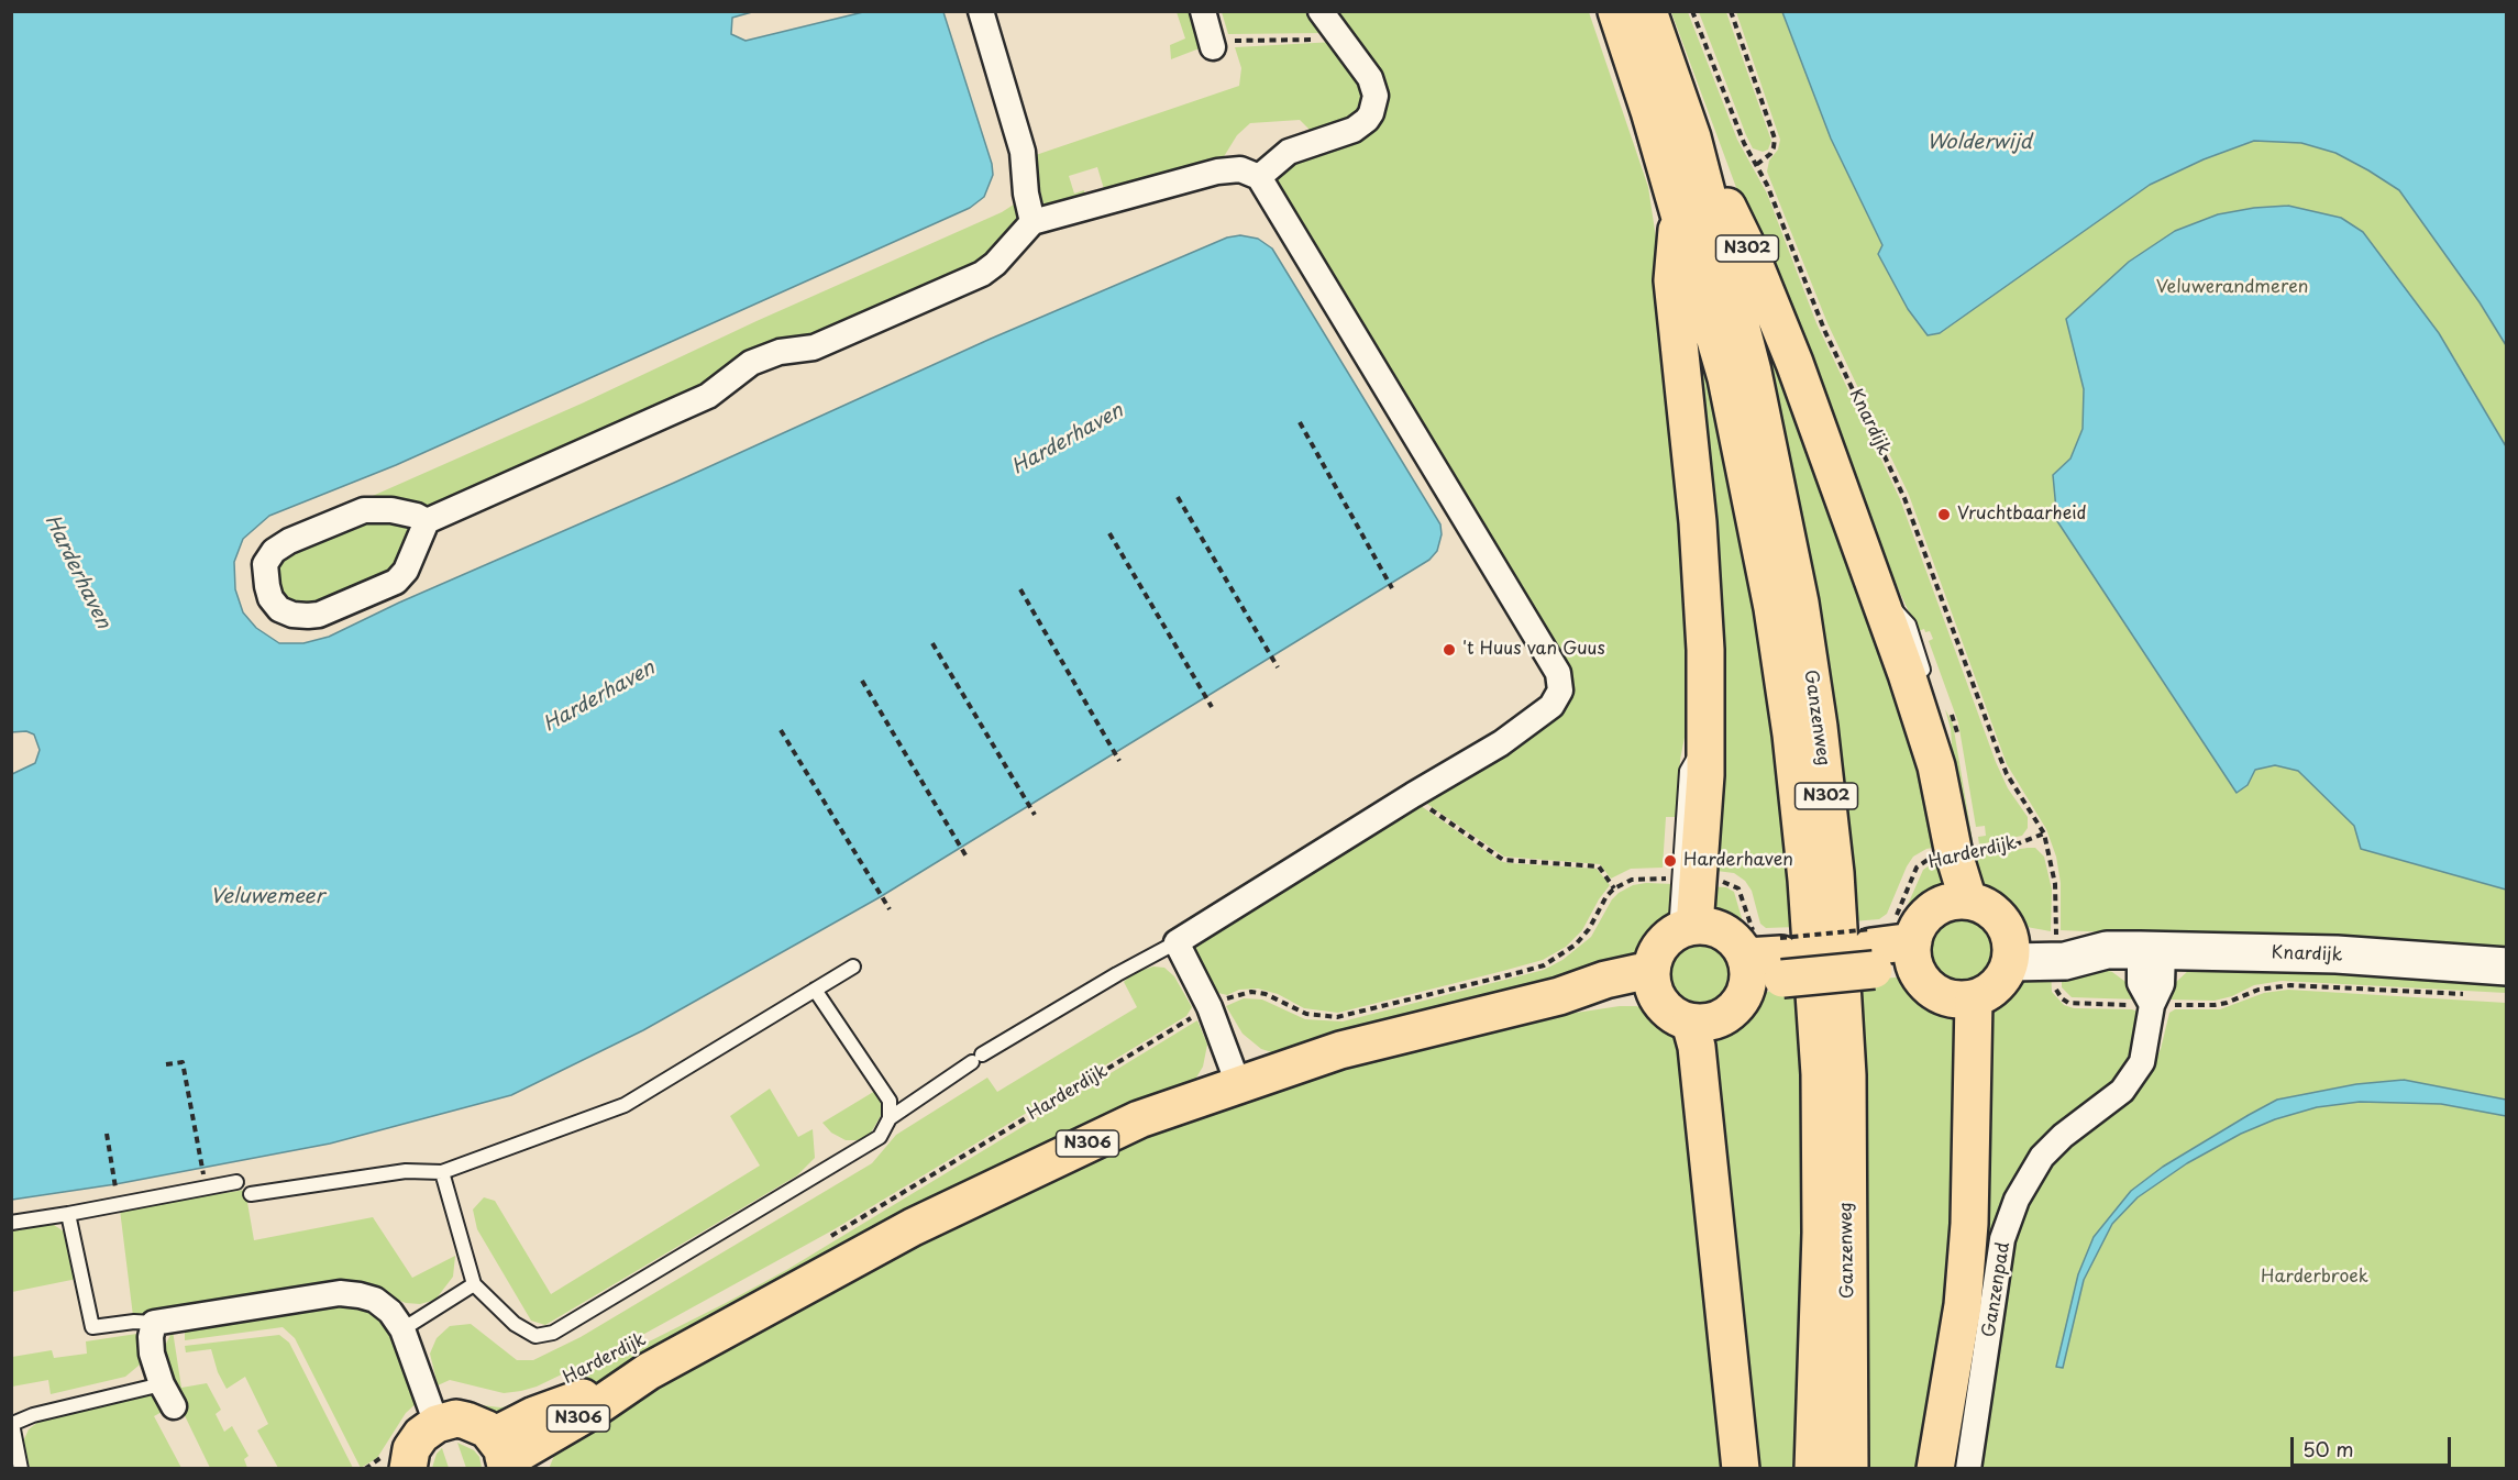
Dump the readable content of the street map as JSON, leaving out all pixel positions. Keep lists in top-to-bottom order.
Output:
{
  "streets": {
    "main road": [
      "N302",
      "Knardijk",
      "Ganzenweg",
      "Harderdijk",
      "N306"
    ],
    "street": ["Ganzenpad"]
  },
  "crossings": [
    ["N302", "Knardijk"],
    ["N302", "Ganzenweg"],
    ["N302", "Harderdijk"],
    ["Knardijk", "Harderdijk"],
    ["Knardijk", "Ganzenpad"],
    ["Harderdijk", "N306"]
  ],
  "water": ["Wolderwijd", "Harderhaven", "Veluwemeer"],
  "parks": ["Veluwerandmeren", "Harderbroek"],
  "places": ["Vruchtbaarheid", "'t Huus van Guus", "Harderhaven"],
  "scale_bar": "50 m"
}
